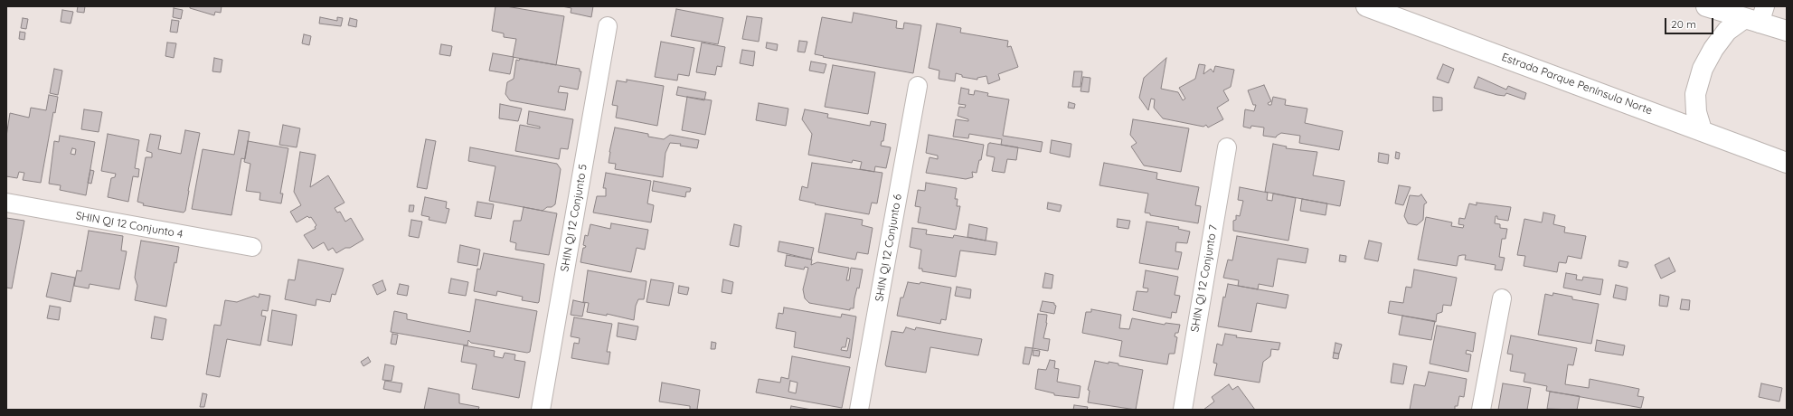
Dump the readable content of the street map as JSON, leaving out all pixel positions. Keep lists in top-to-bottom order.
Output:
{
  "streets": {
    "main road": ["Estrada Parque Península Norte"],
    "street": [
      "SHIN QI 12 Conjunto 5",
      "SHIN QI 12 Conjunto 4",
      "SHIN QI 12 Conjunto 6",
      "SHIN QI 12 Conjunto 7"
    ]
  },
  "scale_bar": "20 m"
}
